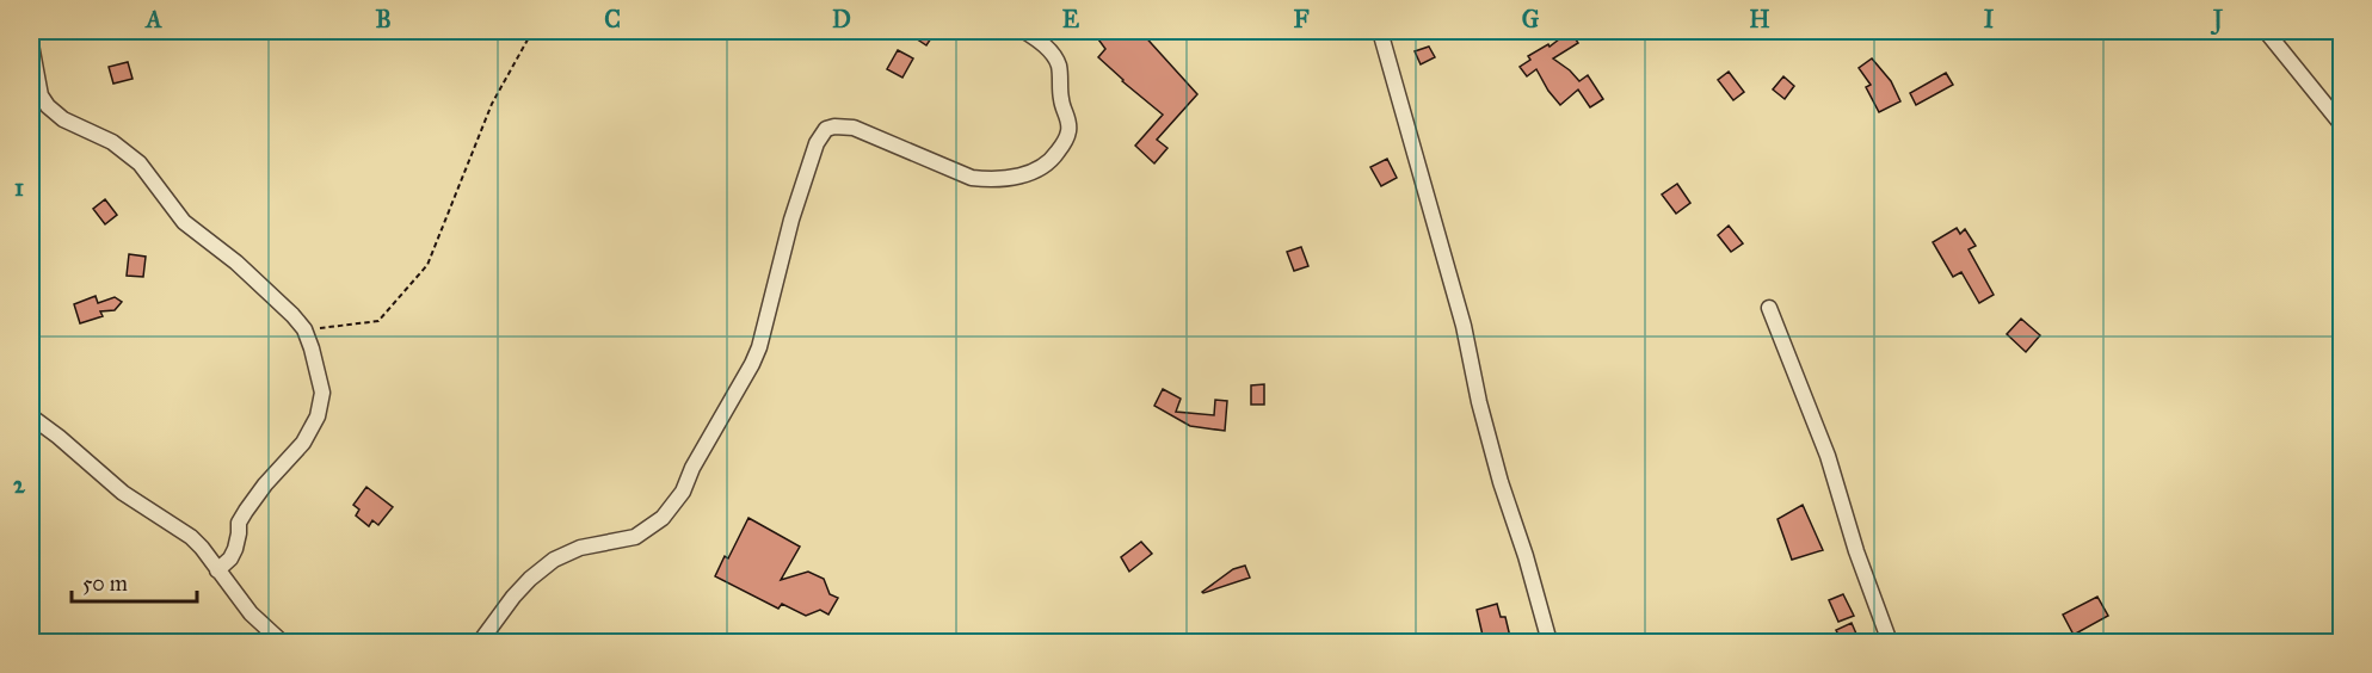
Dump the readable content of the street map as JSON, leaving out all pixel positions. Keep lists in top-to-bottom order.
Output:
{
  "scale_bar": "50 m",
  "grid": {
    "columns": [
      "A",
      "B",
      "C",
      "D",
      "E",
      "F",
      "G",
      "H",
      "I",
      "J"
    ],
    "rows": ["1", "2"]
  }
}
